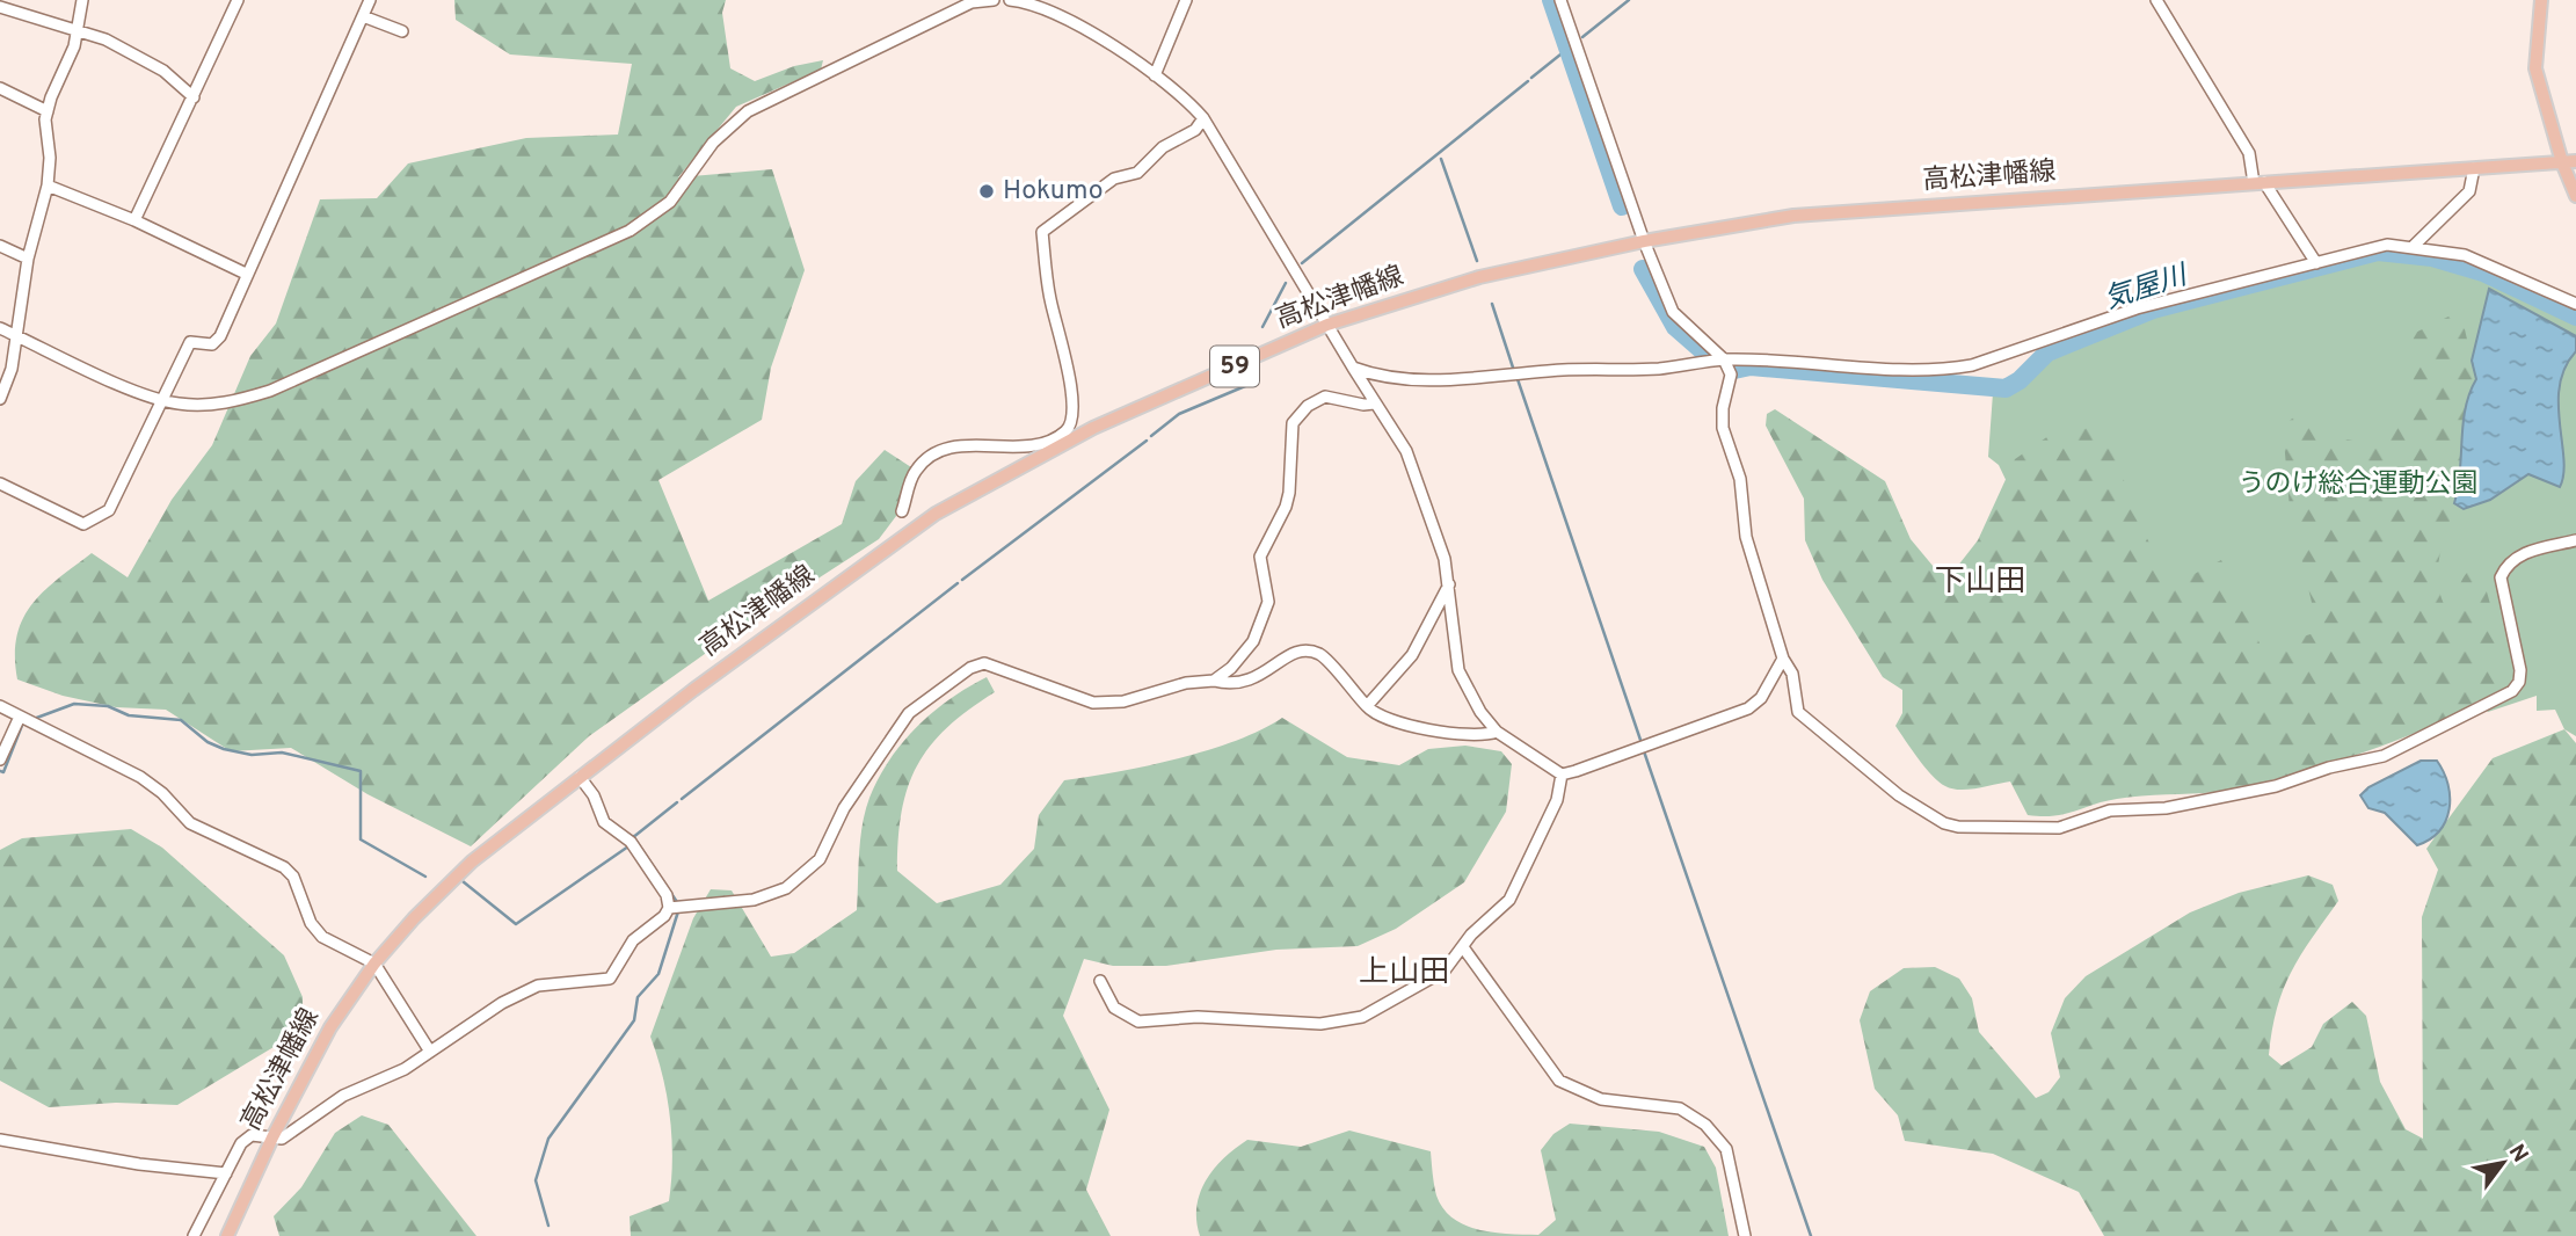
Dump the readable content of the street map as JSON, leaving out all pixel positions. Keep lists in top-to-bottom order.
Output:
{
  "streets": {
    "main road": ["高松津幡線", "59"]
  },
  "districts": ["下山田", "上山田"],
  "water": ["気屋川"],
  "parks": ["うのけ総合運動公園"],
  "places": ["Hokumo"],
  "north": "top right"
}
